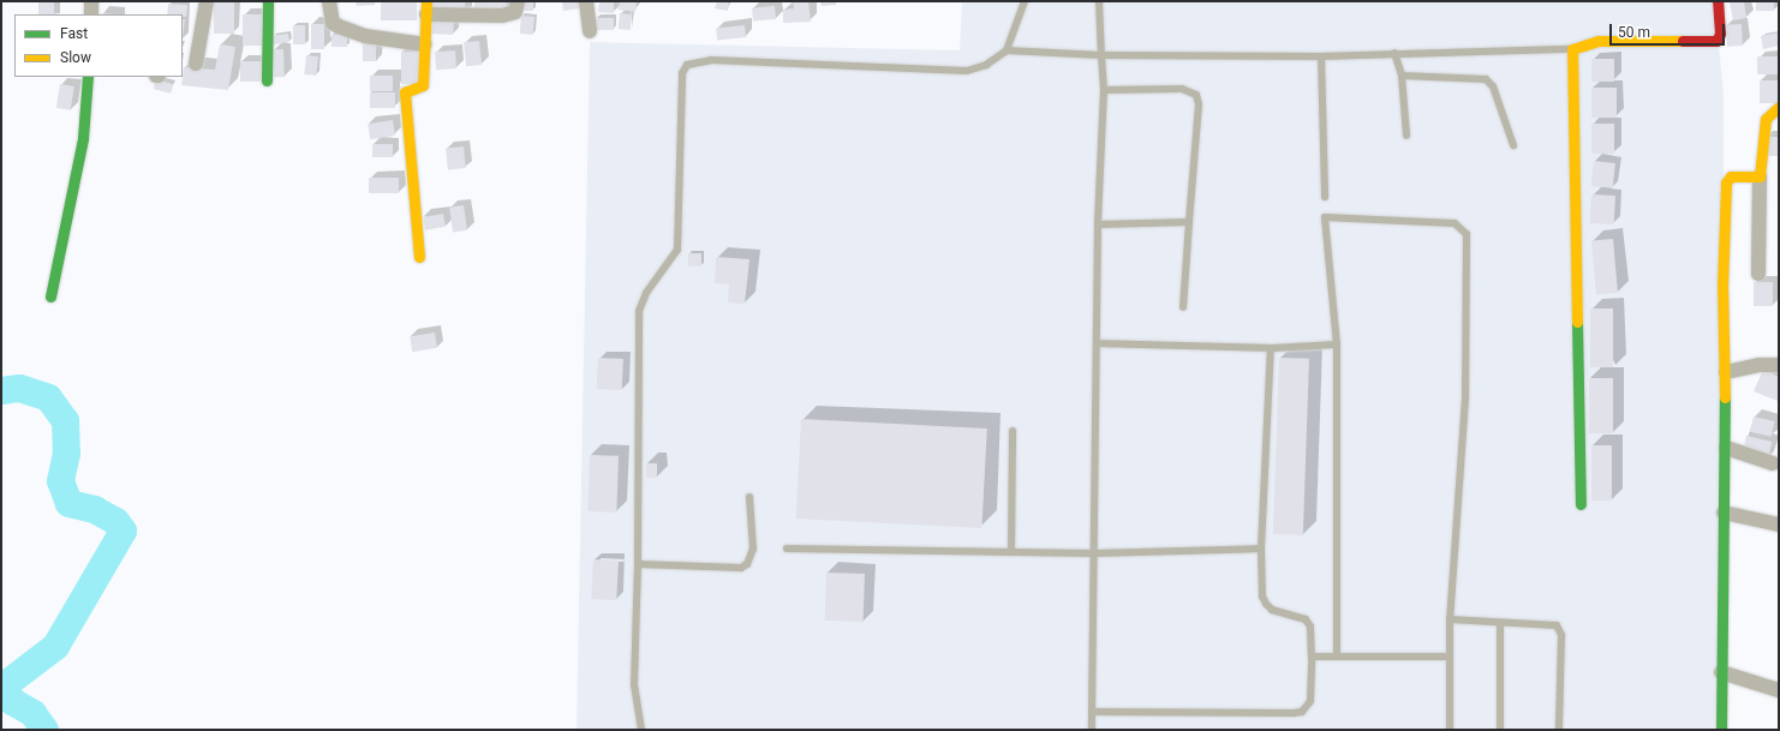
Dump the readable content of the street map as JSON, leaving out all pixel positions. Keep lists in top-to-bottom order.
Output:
{
  "legend": ["Fast", "Slow"],
  "scale_bar": "50 m"
}
